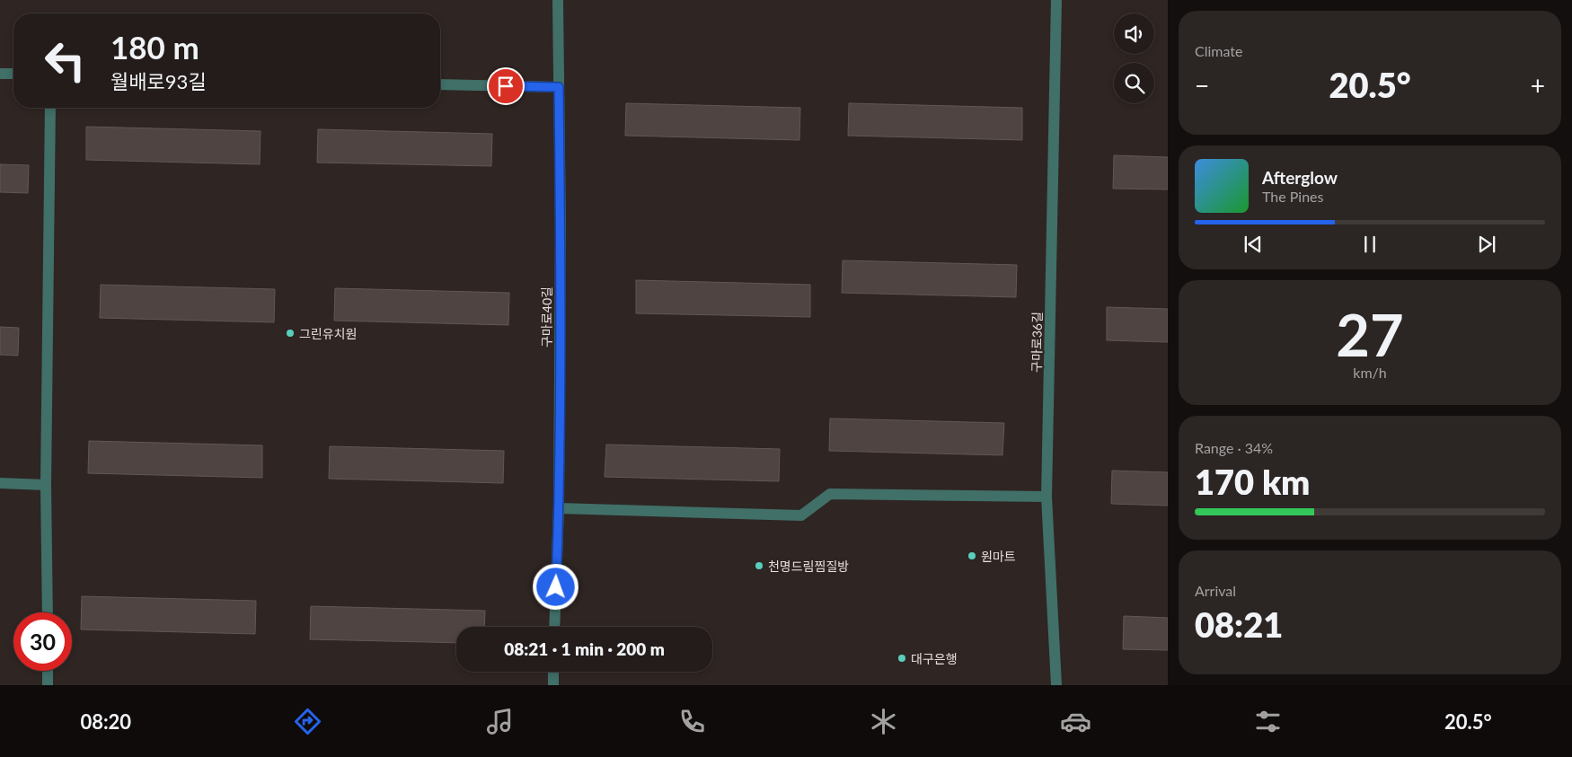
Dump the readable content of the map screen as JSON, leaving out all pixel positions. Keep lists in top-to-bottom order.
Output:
{
  "streets": {
    "street": ["구마로40길", "구마로36길"]
  },
  "places": [
    "그린유치원",
    "원마트",
    "천명드림찜질방",
    "대구은행"
  ],
  "page": {
    "tile": [
      "Climate",
      ["27", "km/h"],
      ["Range · 34%", "170 km"],
      ["Arrival", "08:21"]
    ],
    "turn": ["180 m", "월배로93길"],
    "heat": ["−", "20.5°", "+"],
    "song": ["Afterglow", "The Pines"],
    "limit": "30",
    "trip": "08:21 · 1 min · 200 m",
    "tabs": ["08:20", "20.5°"]
  }
}
